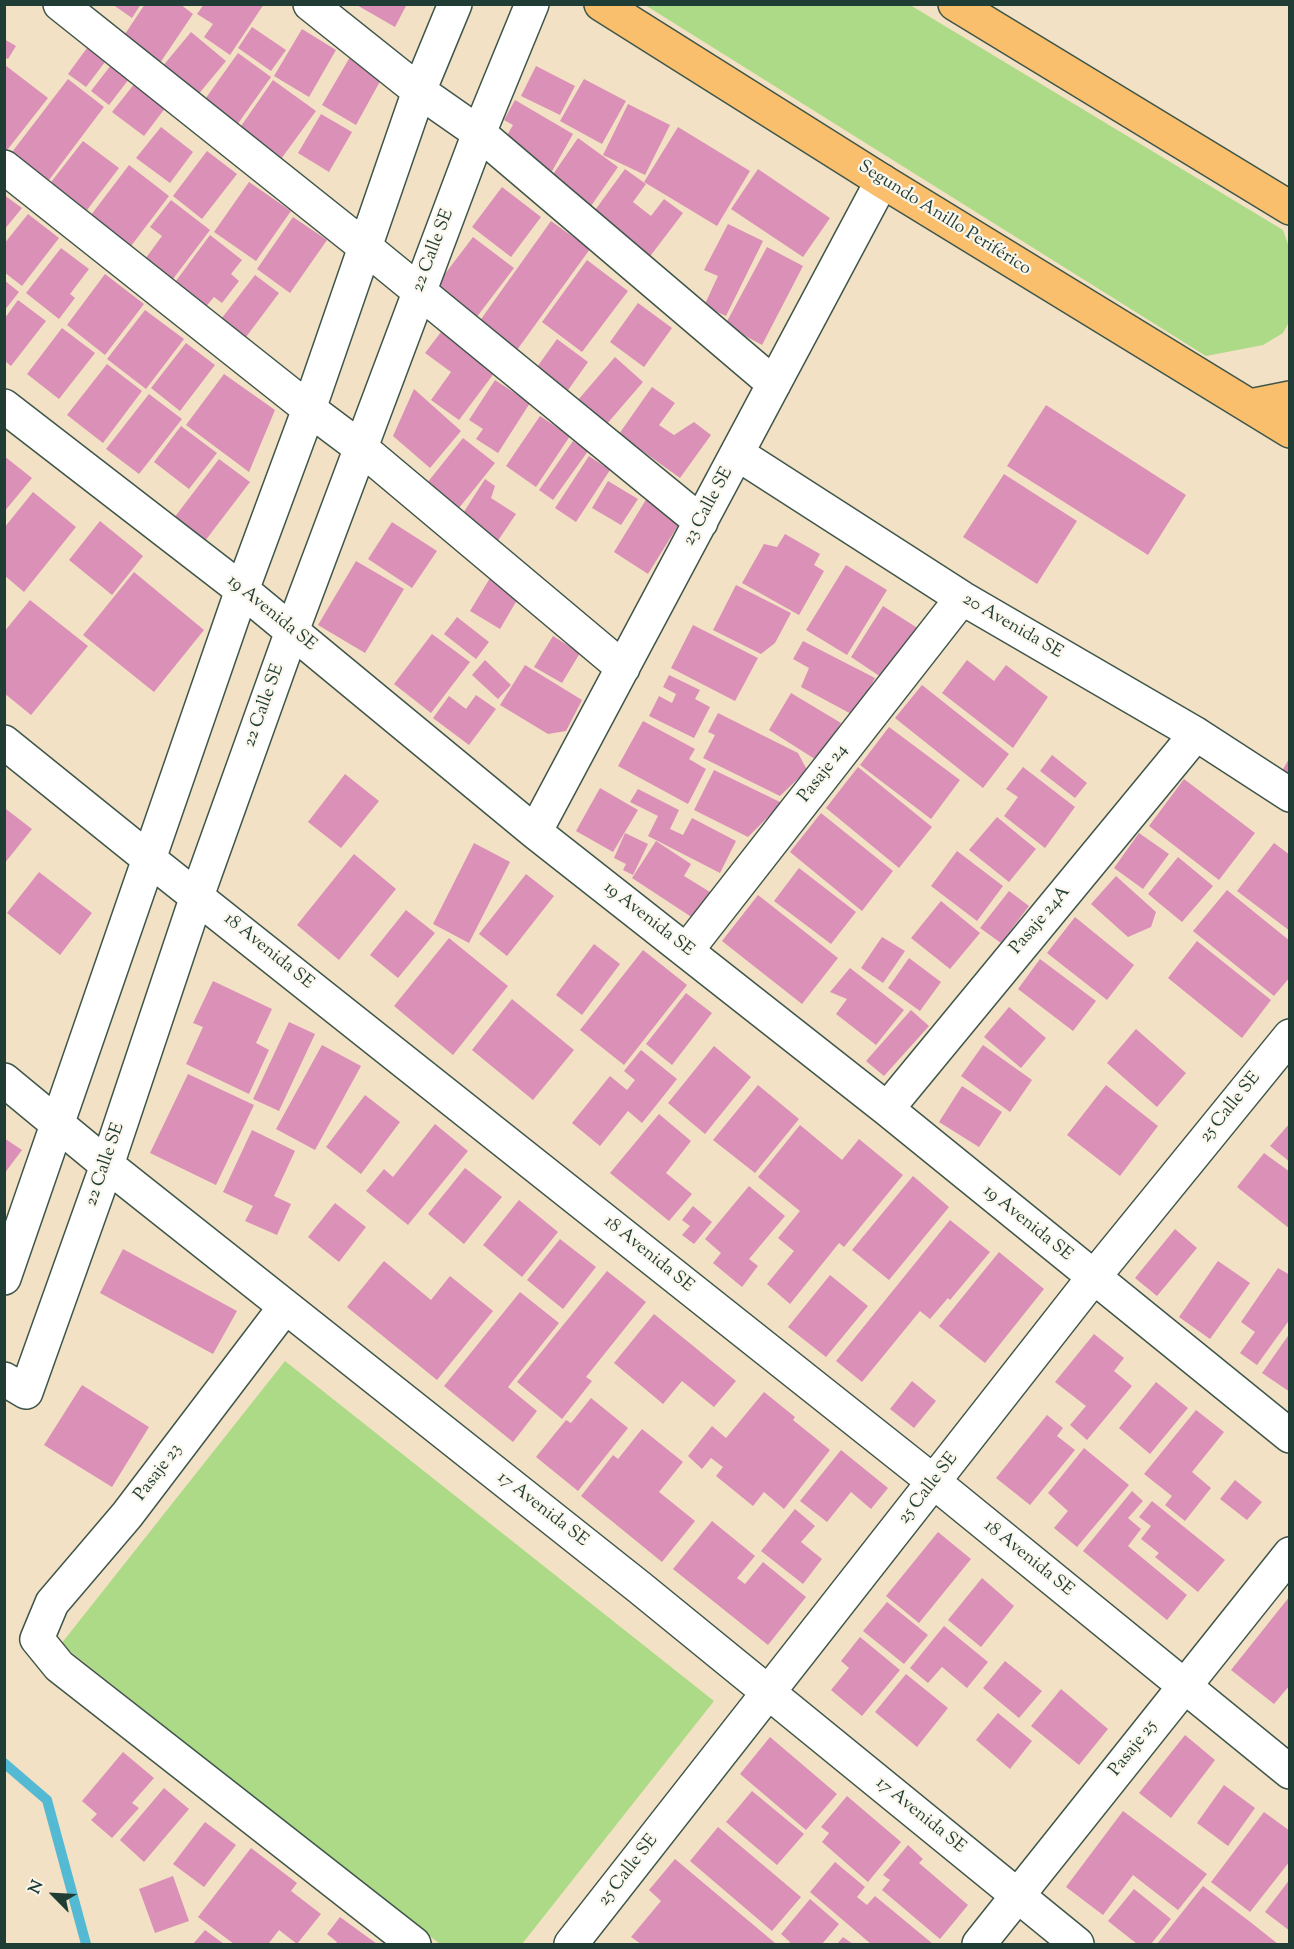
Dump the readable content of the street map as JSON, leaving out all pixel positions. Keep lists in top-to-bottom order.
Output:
{
  "streets": {
    "main road": ["Segundo Anillo Periférico"],
    "street": [
      "22 Calle SE",
      "23 Calle SE",
      "19 Avenida SE",
      "20 Avenida SE",
      "Pasaje 24",
      "Pasaje 24A",
      "18 Avenida SE",
      "25 Calle SE",
      "Pasaje 23",
      "17 Avenida SE",
      "Pasaje 25"
    ]
  },
  "crossings": [
    ["Segundo Anillo Periférico", "23 Calle SE"],
    ["22 Calle SE", "19 Avenida SE"],
    ["22 Calle SE", "18 Avenida SE"],
    ["22 Calle SE", "17 Avenida SE"],
    ["23 Calle SE", "19 Avenida SE"],
    ["23 Calle SE", "20 Avenida SE"],
    ["19 Avenida SE", "Pasaje 24"],
    ["19 Avenida SE", "Pasaje 24A"],
    ["19 Avenida SE", "25 Calle SE"],
    ["20 Avenida SE", "Pasaje 24"],
    ["20 Avenida SE", "Pasaje 24A"],
    ["18 Avenida SE", "25 Calle SE"],
    ["18 Avenida SE", "Pasaje 25"],
    ["25 Calle SE", "17 Avenida SE"],
    ["Pasaje 23", "17 Avenida SE"],
    ["17 Avenida SE", "Pasaje 25"]
  ],
  "north": "top left"
}
